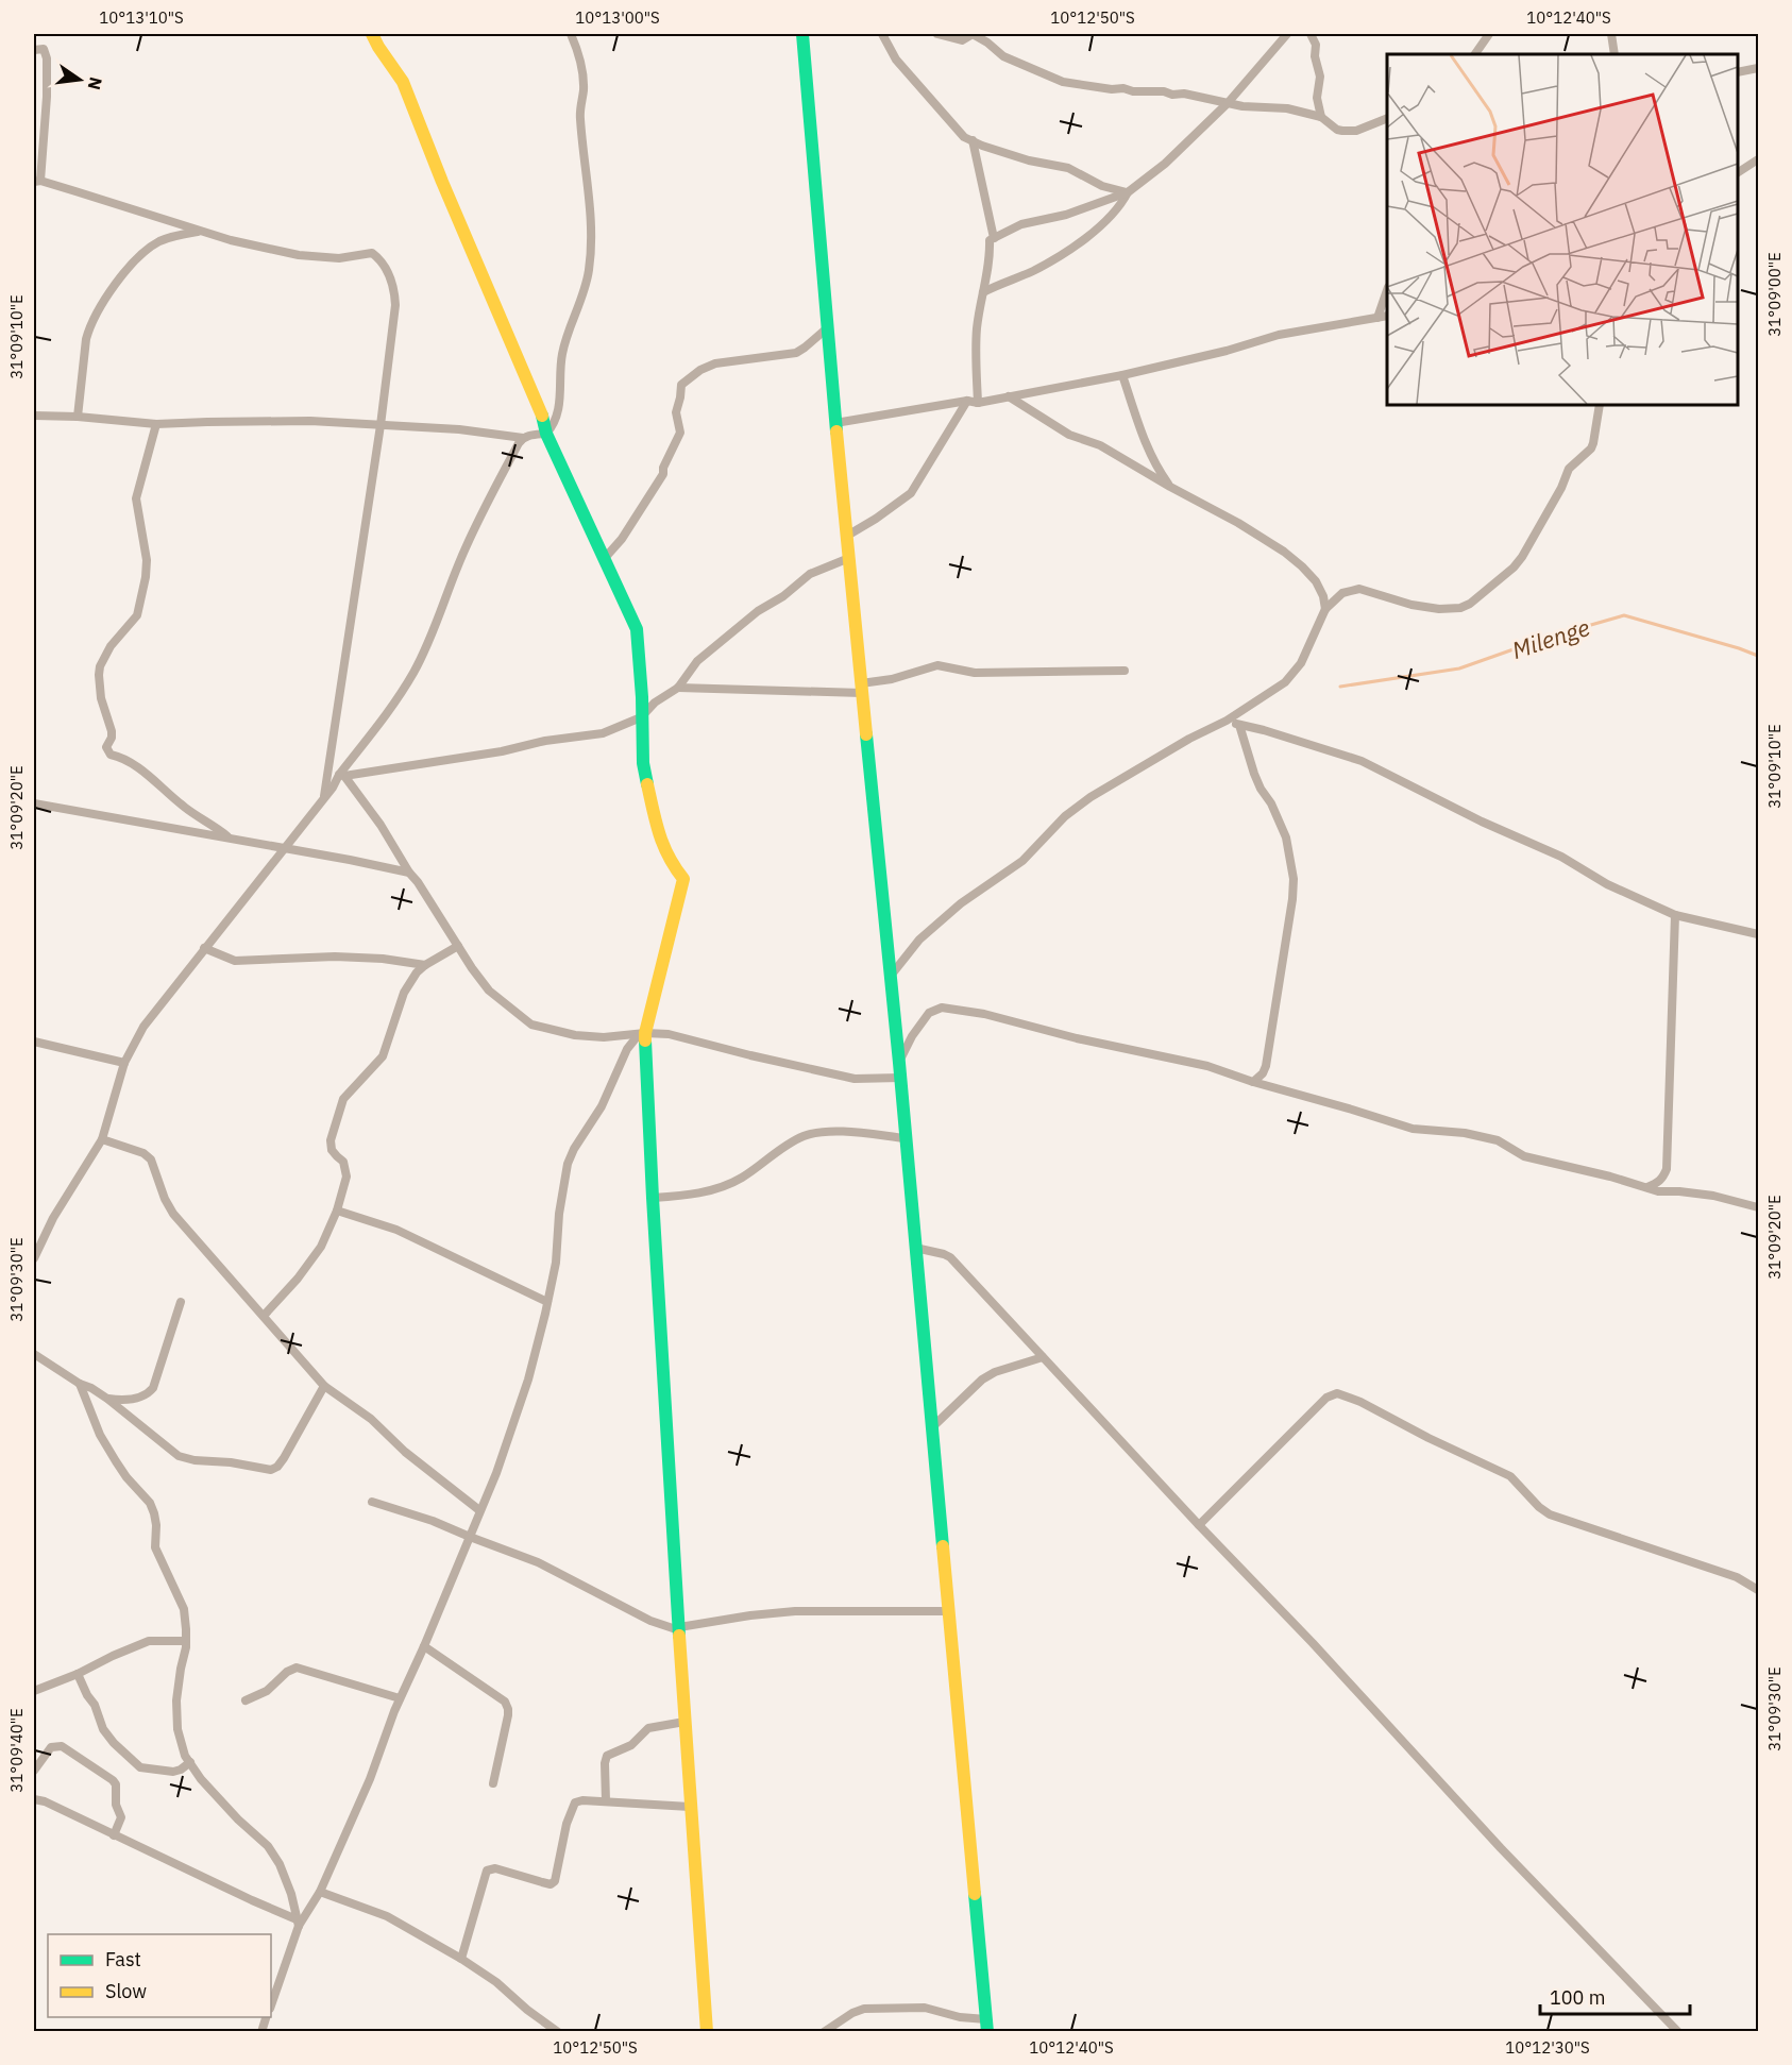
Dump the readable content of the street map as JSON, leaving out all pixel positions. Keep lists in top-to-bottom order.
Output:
{
  "water": ["Milenge"],
  "legend": ["Fast", "Slow"],
  "scale_bar": "100 m",
  "north": "right",
  "coordinates": [
    "10°13'10\"S",
    "10°13'00\"S",
    "10°12'50\"S",
    "10°12'40\"S",
    "31°09'00\"E",
    "31°09'10\"E",
    "31°09'20\"E",
    "31°09'30\"E",
    "31°09'40\"E",
    "10°12'30\"S"
  ]
}
